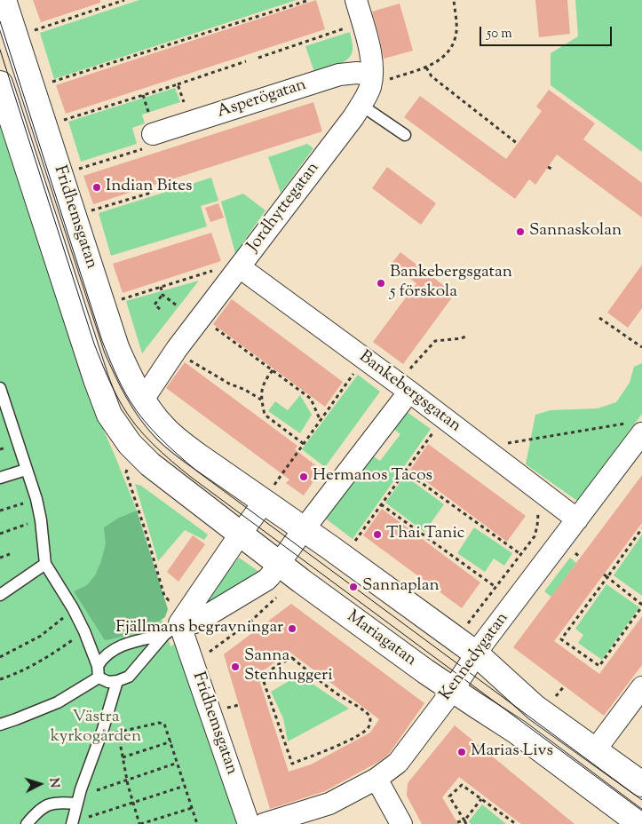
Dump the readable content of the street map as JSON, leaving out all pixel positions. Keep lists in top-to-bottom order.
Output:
{
  "streets": {
    "street": [
      "Asperögatan",
      "Jordhyttegatan",
      "Fridhemsgatan",
      "Bankebergsgatan",
      "Mariagatan",
      "Kennedygatan"
    ]
  },
  "crossings": [
    ["Asperögatan", "Jordhyttegatan"],
    ["Jordhyttegatan", "Fridhemsgatan"],
    ["Jordhyttegatan", "Bankebergsgatan"],
    ["Fridhemsgatan", "Mariagatan"],
    ["Bankebergsgatan", "Kennedygatan"],
    ["Mariagatan", "Kennedygatan"]
  ],
  "parks": ["Västra kyrkogården"],
  "places": [
    "Indian Bites",
    "Sannaskolan",
    "Bankebergsgatan 5 förskola",
    "Hermanos Tacos",
    "Thai Tanic",
    "Sannaplan",
    "Fjällmans begravningar",
    "Sanna Stenhuggeri",
    "Marias Livs"
  ],
  "scale_bar": "50 m",
  "north": "right"
}
